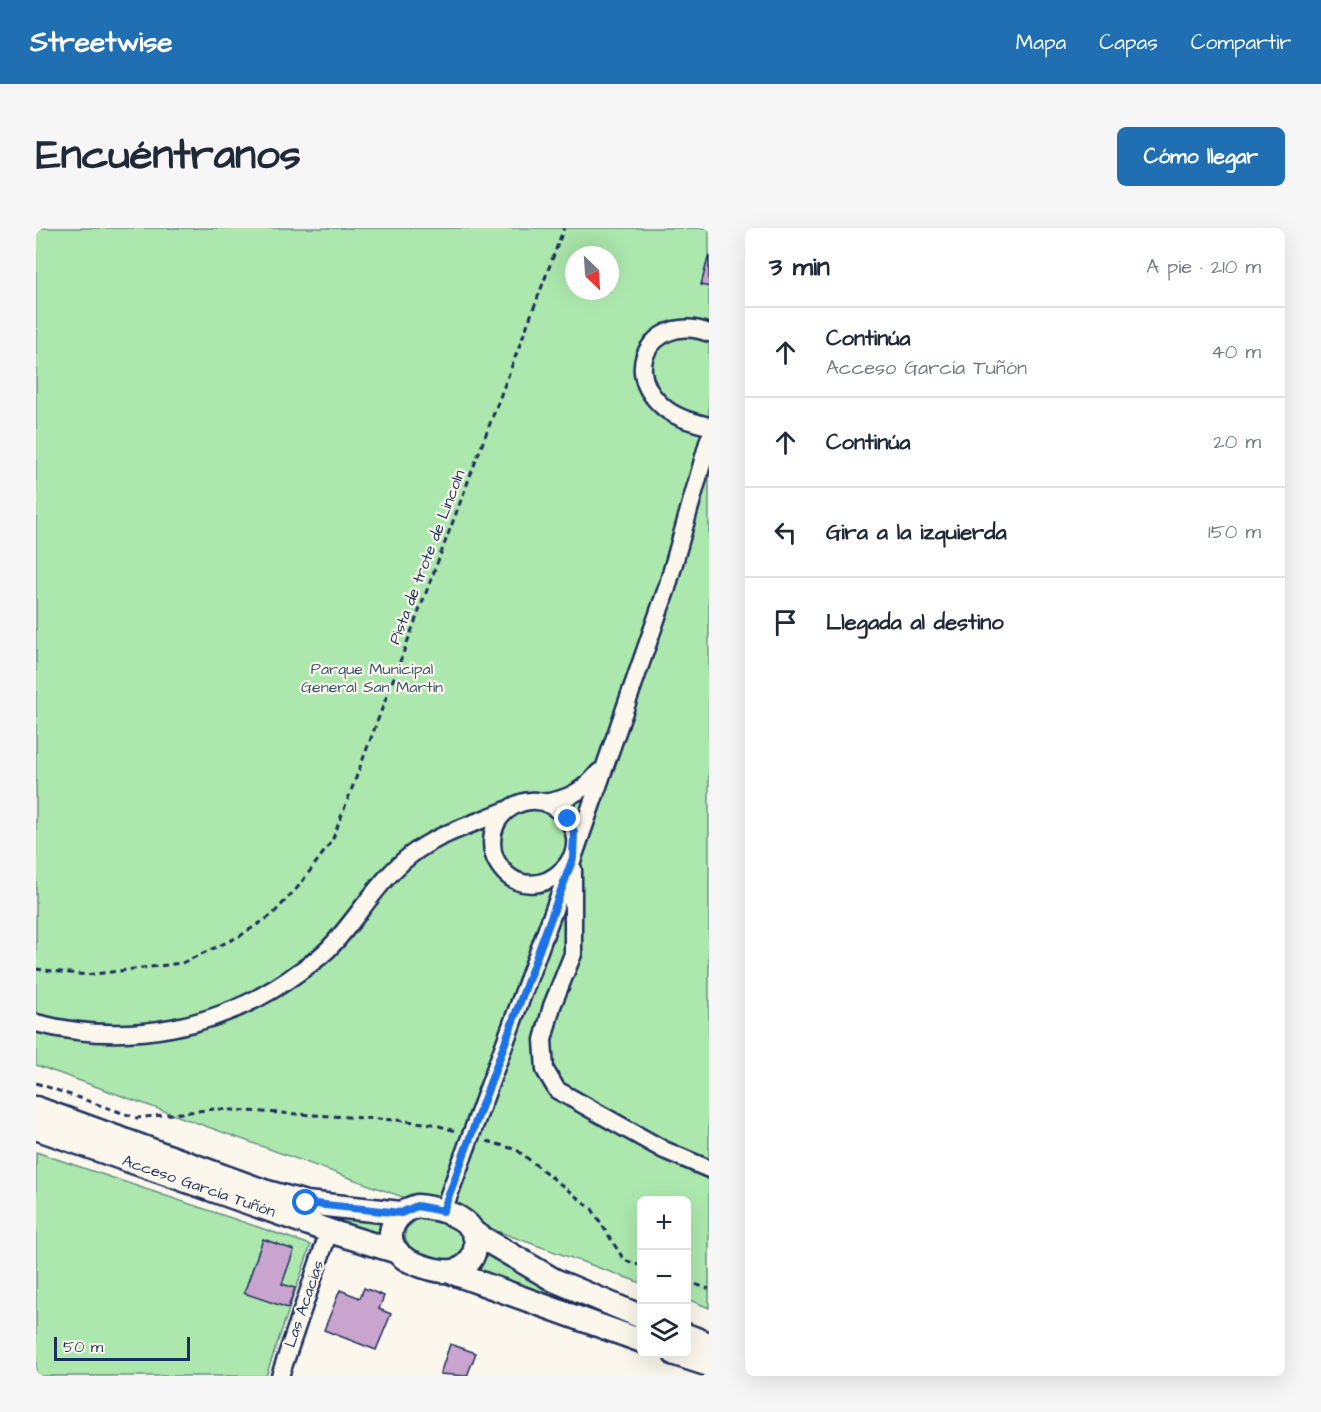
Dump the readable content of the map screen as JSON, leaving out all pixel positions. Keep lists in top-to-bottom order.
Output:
{
  "streets": {
    "main road": ["Acceso García Tuñón"],
    "street": ["Las Acacias"],
    "path": ["Pista de trote de Lincoln"]
  },
  "crossings": [
    ["Acceso García Tuñón", "Las Acacias"]
  ],
  "parks": ["Parque Municipal General San Martín"],
  "scale_bar": "50 m",
  "north": "bottom right",
  "page": {
    "header": "Streetwise",
    "nav": ["Mapa", "Capas", "Compartir"],
    "title": "Encuéntranos",
    "buttons": "Cómo llegar",
    "heading": ["3 min", "A pie · 210 m"],
    "list": [
      ["Continúa", "Acceso García Tuñón", "40 m"],
      ["Continúa", "20 m"],
      ["Gira a la izquierda", "150 m"],
      "Llegada al destino"
    ],
    "map_buttons": ["+", "−"],
    "scale": "50 m"
  }
}
